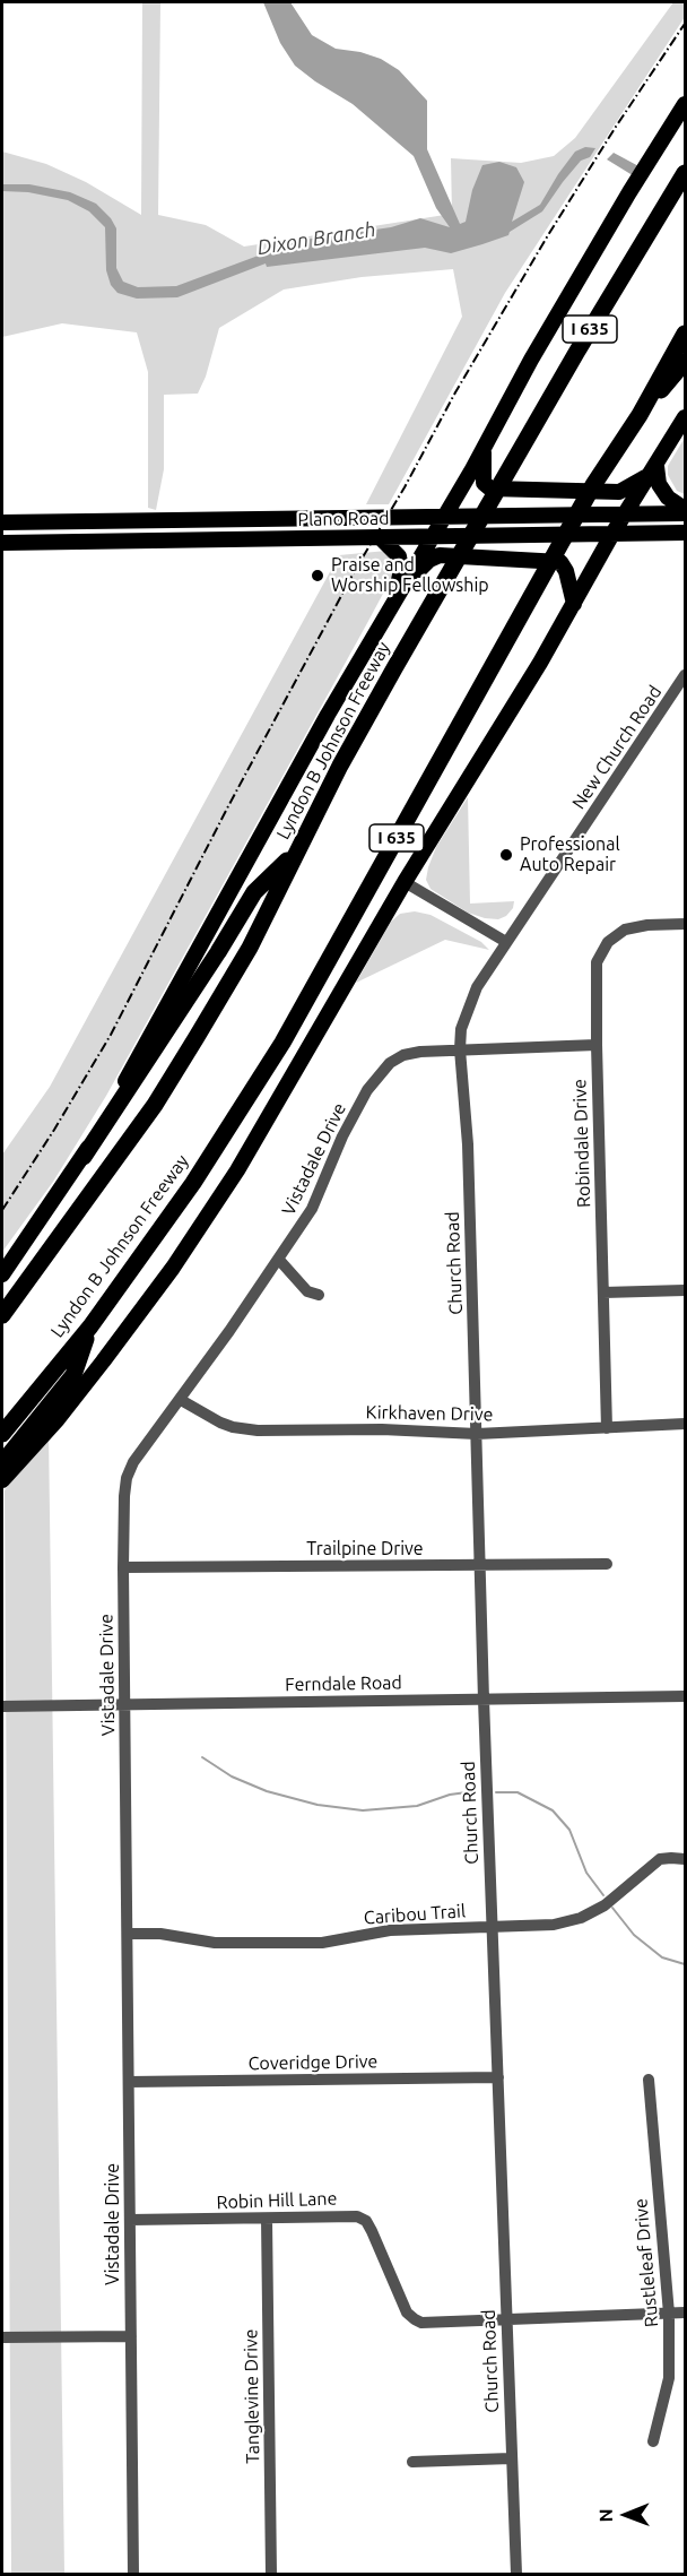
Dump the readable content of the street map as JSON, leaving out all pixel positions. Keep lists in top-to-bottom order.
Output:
{
  "streets": {
    "highway": ["I 635", "Lyndon B Johnson Freeway"],
    "main road": ["Plano Road"],
    "street": [
      "New Church Road",
      "Robindale Drive",
      "Vistadale Drive",
      "Church Road",
      "Kirkhaven Drive",
      "Trailpine Drive",
      "Ferndale Road",
      "Caribou Trail",
      "Coveridge Drive",
      "Robin Hill Lane",
      "Rustleleaf Drive",
      "Tanglevine Drive"
    ]
  },
  "crossings": [
    ["New Church Road", "Vistadale Drive"],
    ["New Church Road", "Church Road"],
    ["Robindale Drive", "Vistadale Drive"],
    ["Robindale Drive", "Kirkhaven Drive"],
    ["Vistadale Drive", "Church Road"],
    ["Vistadale Drive", "Kirkhaven Drive"],
    ["Vistadale Drive", "Trailpine Drive"],
    ["Vistadale Drive", "Ferndale Road"],
    ["Vistadale Drive", "Caribou Trail"],
    ["Vistadale Drive", "Coveridge Drive"],
    ["Vistadale Drive", "Robin Hill Lane"],
    ["Church Road", "Kirkhaven Drive"],
    ["Church Road", "Trailpine Drive"],
    ["Church Road", "Ferndale Road"],
    ["Church Road", "Caribou Trail"],
    ["Church Road", "Coveridge Drive"],
    ["Church Road", "Robin Hill Lane"],
    ["Robin Hill Lane", "Rustleleaf Drive"],
    ["Robin Hill Lane", "Tanglevine Drive"]
  ],
  "water": ["Dixon Branch"],
  "places": ["Praise and Worship Fellowship", "Professional Auto Repair"],
  "north": "left"
}
